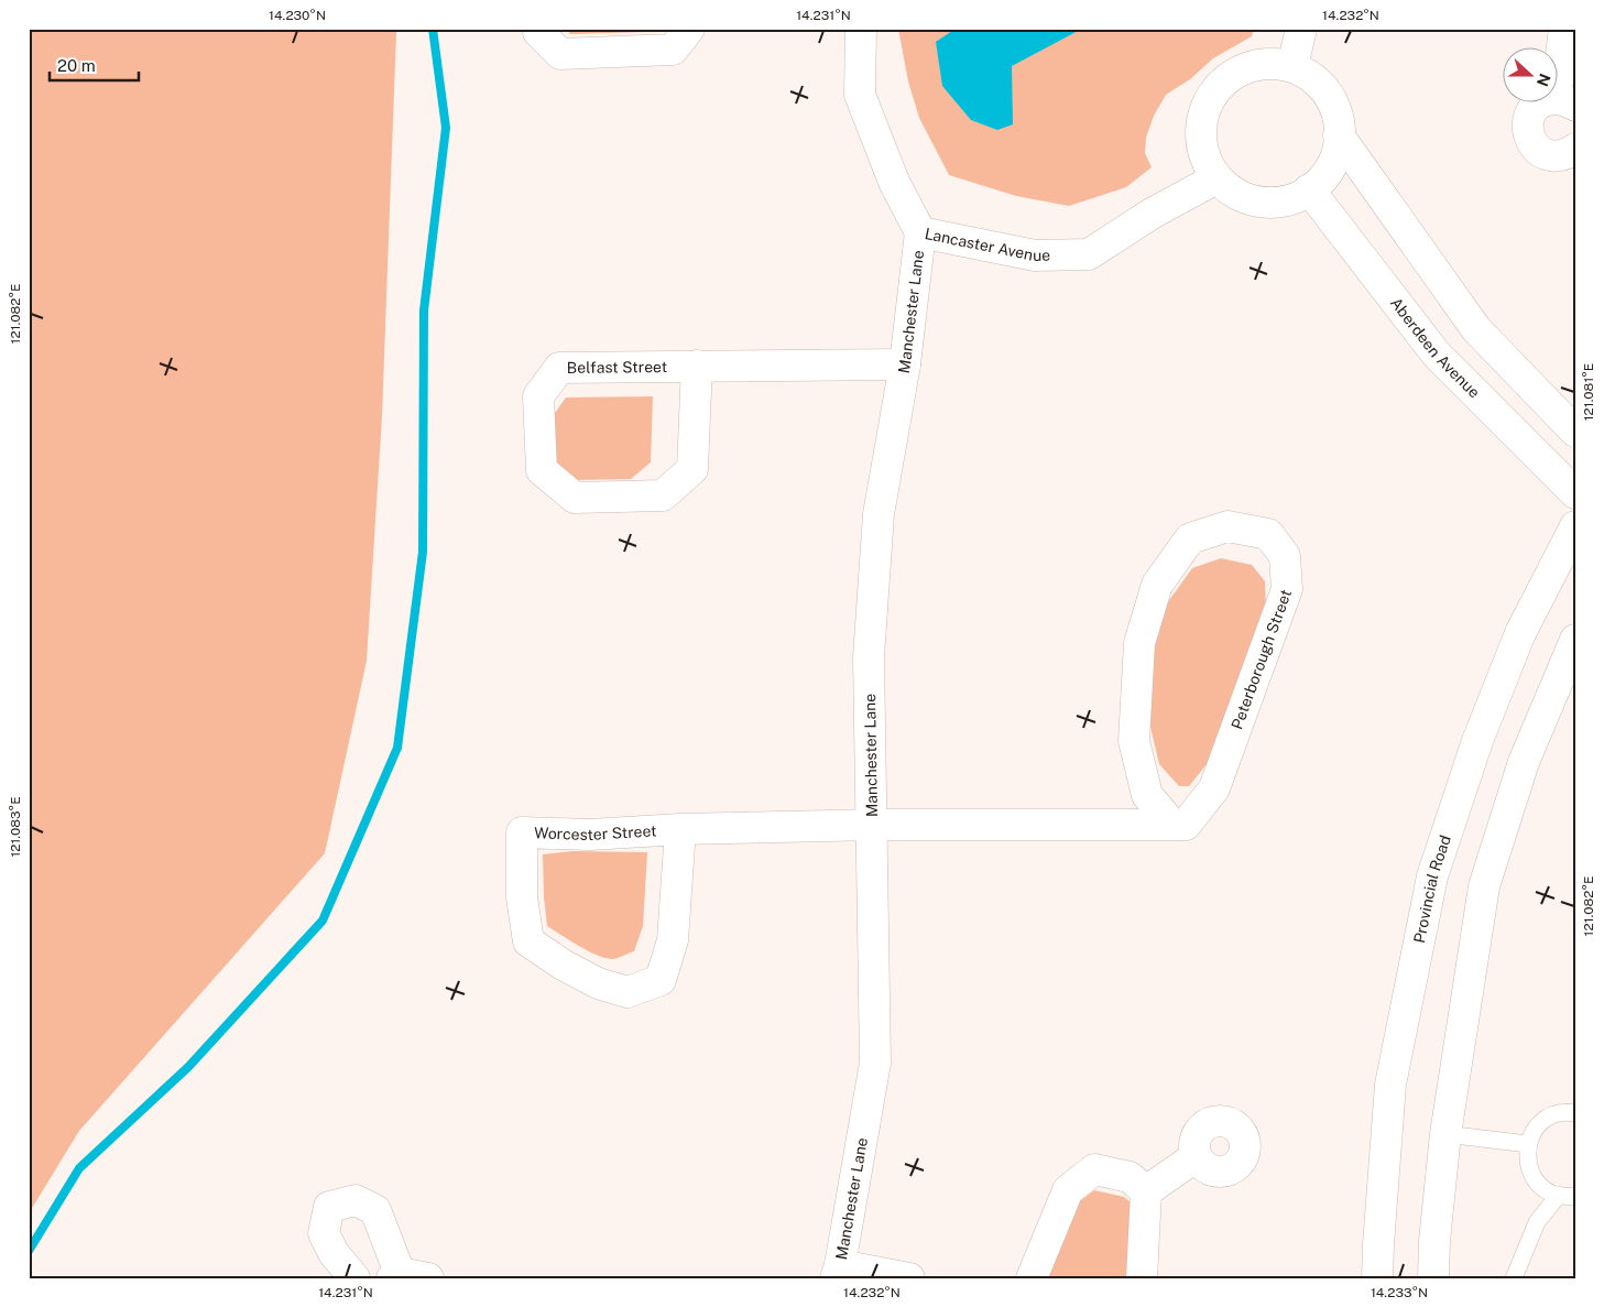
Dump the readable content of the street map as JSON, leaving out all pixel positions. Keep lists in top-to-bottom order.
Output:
{
  "streets": {
    "street": [
      "Lancaster Avenue",
      "Manchester Lane",
      "Aberdeen Avenue",
      "Belfast Street",
      "Peterborough Street",
      "Worcester Street",
      "Provincial Road"
    ]
  },
  "crossings": [
    ["Lancaster Avenue", "Manchester Lane"],
    ["Lancaster Avenue", "Aberdeen Avenue"],
    ["Manchester Lane", "Belfast Street"],
    ["Manchester Lane", "Peterborough Street"],
    ["Manchester Lane", "Worcester Street"],
    ["Peterborough Street", "Worcester Street"]
  ],
  "scale_bar": "20 m",
  "north": "right",
  "coordinates": [
    "14.230°N",
    "14.231°N",
    "14.232°N",
    "121.082°E",
    "121.081°E",
    "121.083°E",
    "14.233°N"
  ]
}
